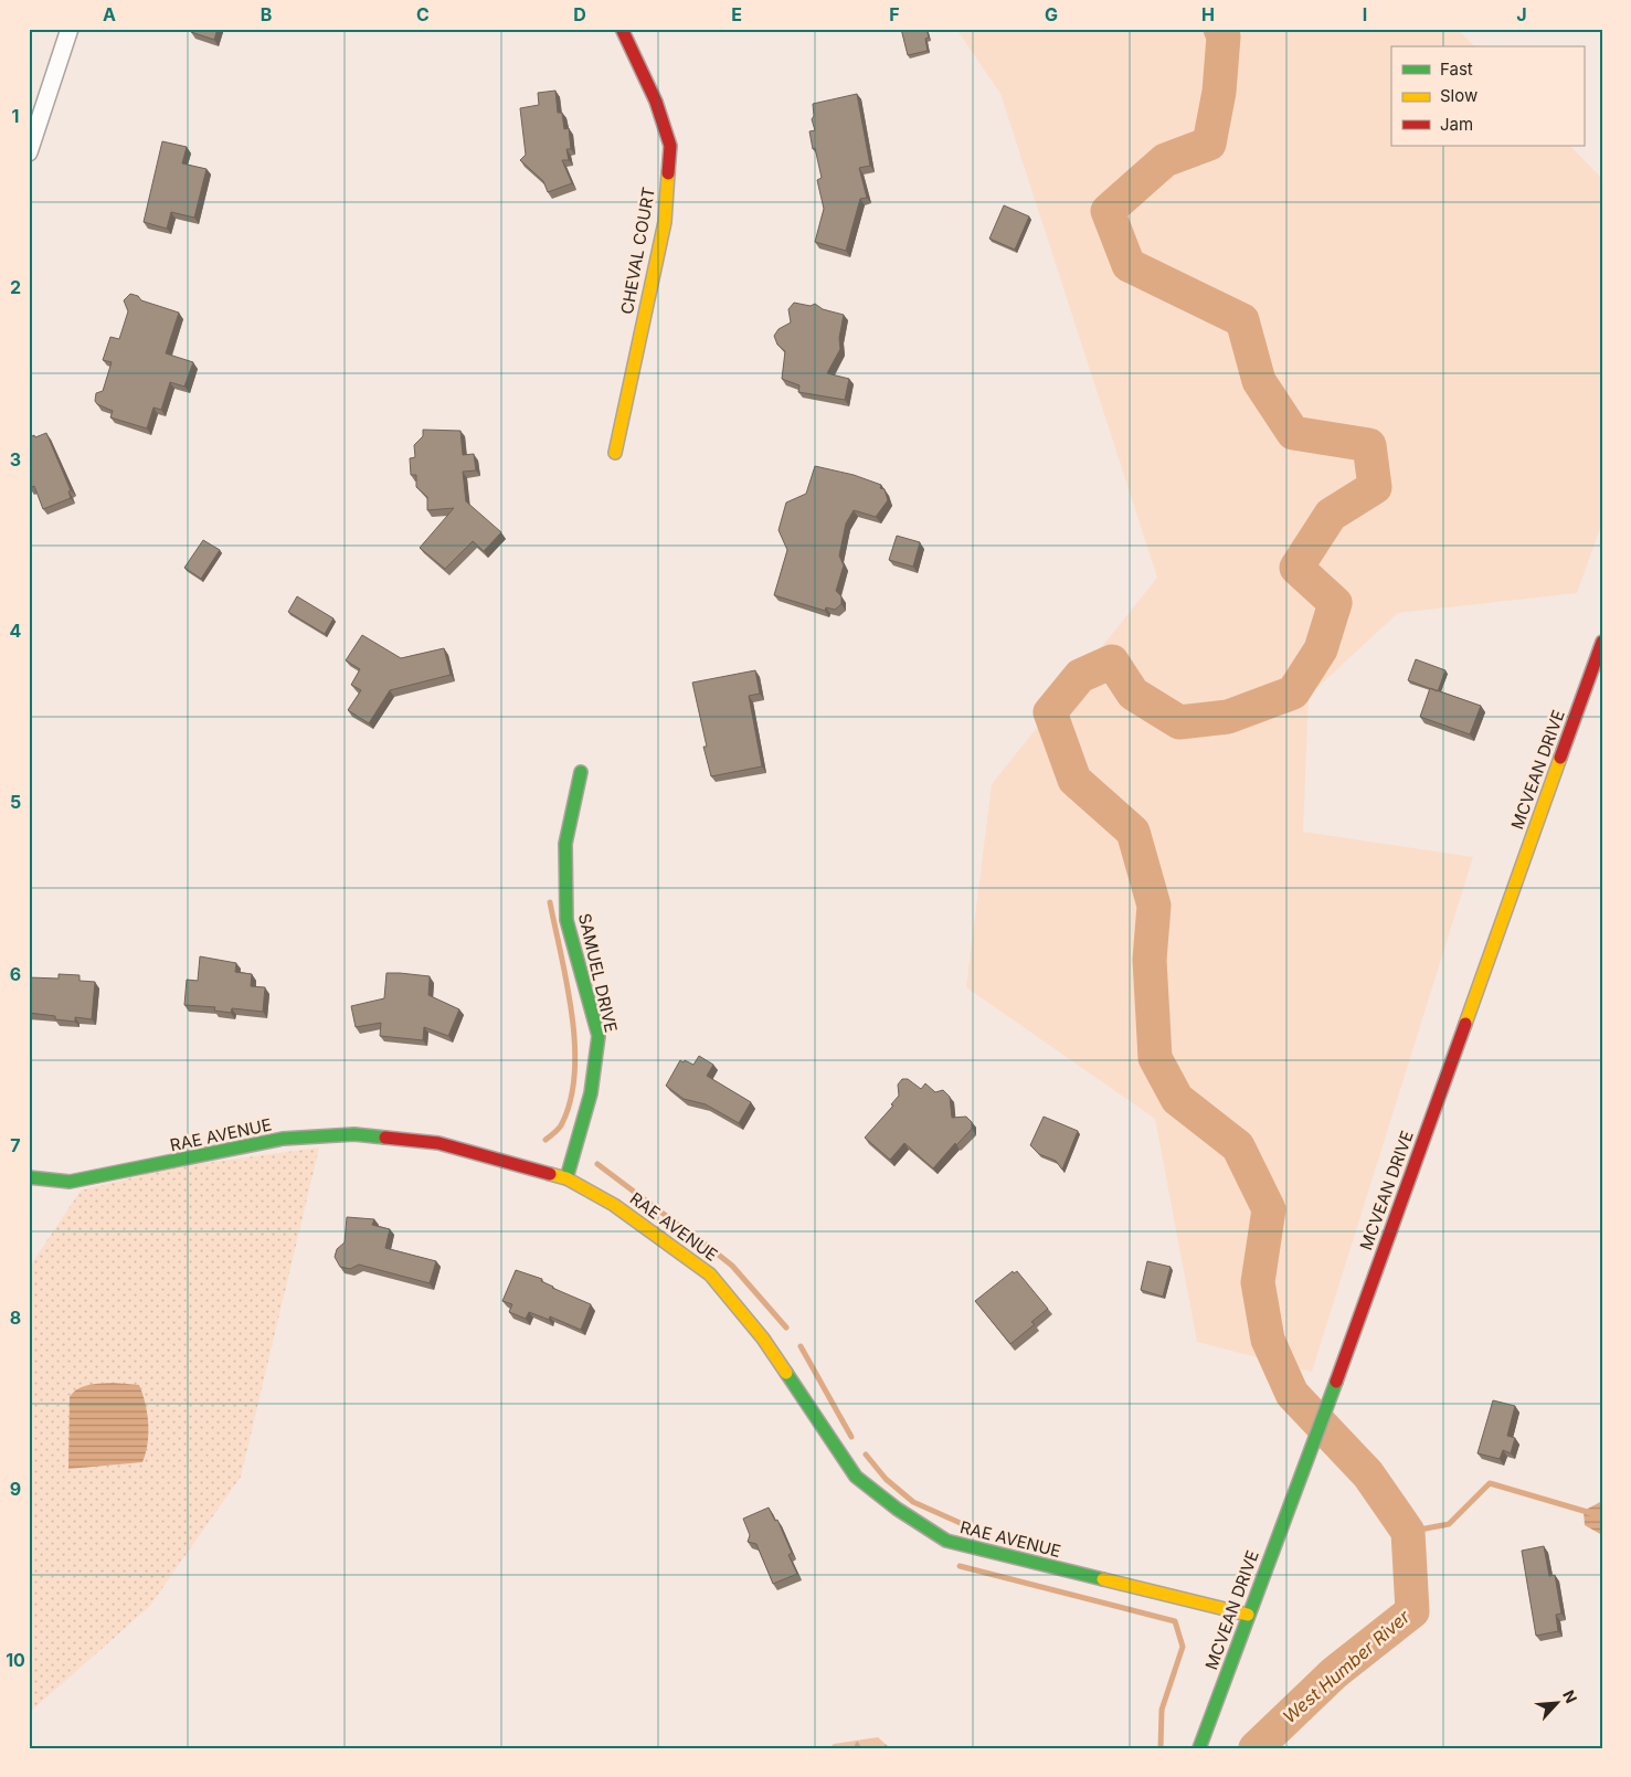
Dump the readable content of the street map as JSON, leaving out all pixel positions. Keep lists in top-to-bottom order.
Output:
{
  "streets": {
    "street": [
      "CHEVAL COURT",
      "MCVEAN DRIVE",
      "SAMUEL DRIVE",
      "RAE AVENUE"
    ]
  },
  "crossings": [
    ["MCVEAN DRIVE", "RAE AVENUE"],
    ["SAMUEL DRIVE", "RAE AVENUE"]
  ],
  "water": ["West Humber River"],
  "legend": ["Fast", "Slow", "Jam"],
  "north": "top right",
  "grid": {
    "columns": [
      "A",
      "B",
      "C",
      "D",
      "E",
      "F",
      "G",
      "H",
      "I",
      "J"
    ],
    "rows": [
      "1",
      "2",
      "3",
      "4",
      "5",
      "6",
      "7",
      "8",
      "9",
      "10"
    ]
  }
}
